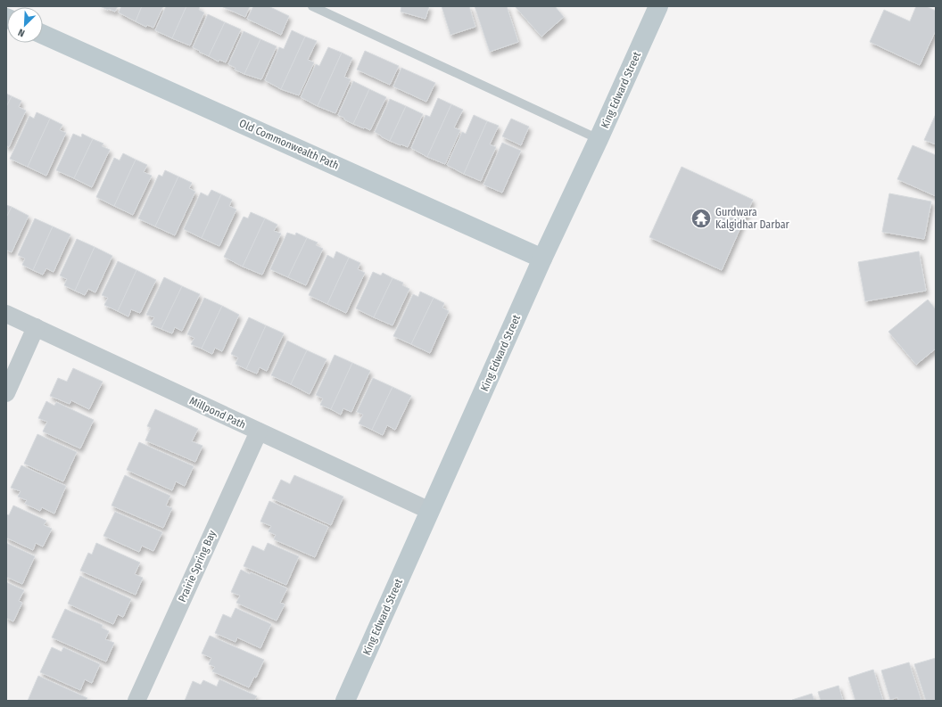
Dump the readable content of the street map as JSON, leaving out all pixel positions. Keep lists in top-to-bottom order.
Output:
{
  "streets": {
    "street": [
      "King Edward Street",
      "Old Commonwealth Path",
      "Millpond Path",
      "Prairie Spring Bay"
    ]
  },
  "crossings": [
    ["King Edward Street", "Old Commonwealth Path"],
    ["King Edward Street", "Millpond Path"],
    ["Millpond Path", "Prairie Spring Bay"]
  ],
  "places": {
    "temple": ["Gurdwara Kalgidhar Darbar"]
  },
  "north": "bottom left"
}
